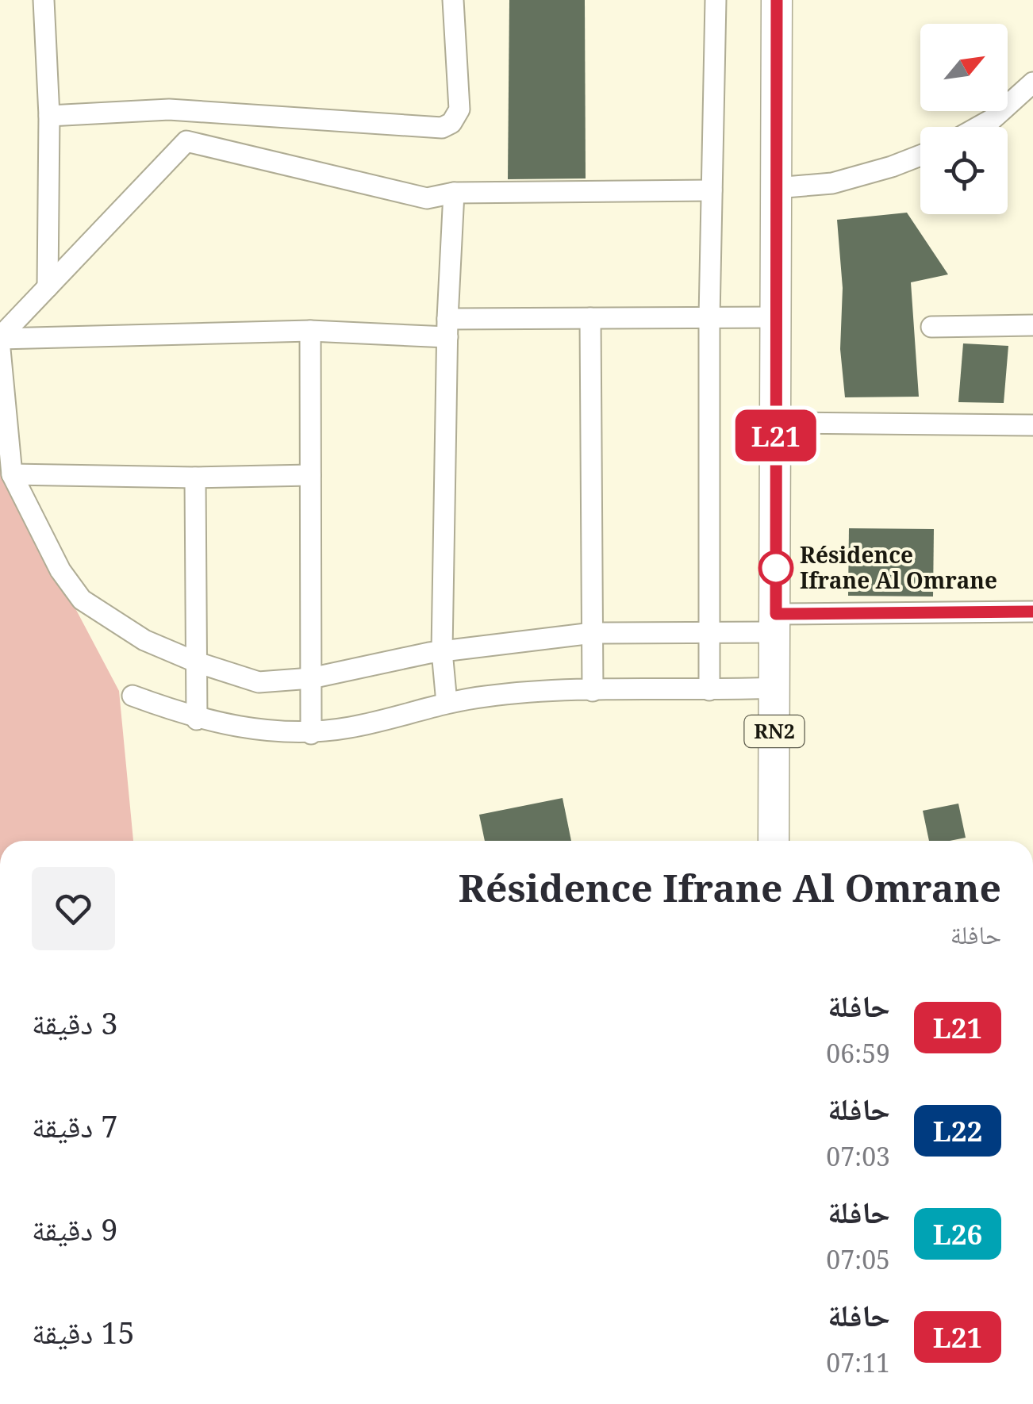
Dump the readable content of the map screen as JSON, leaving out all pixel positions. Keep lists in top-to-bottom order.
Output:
{
  "streets": {
    "highway": ["RN2"]
  },
  "places": ["Résidence Ifrane Al Omrane"],
  "lines": ["bus line L21"],
  "north": "top right",
  "page": {
    "on_map": "L21",
    "heading": ["Résidence Ifrane Al Omrane", "حافلة"],
    "list": [
      {
        "mark": "L21",
        "name": "حافلة",
        "note": "06:59",
        "value": "3 دقيقة"
      },
      {
        "mark": "L22",
        "name": "حافلة",
        "note": "07:03",
        "value": "7 دقيقة"
      },
      {
        "mark": "L26",
        "name": "حافلة",
        "note": "07:05",
        "value": "9 دقيقة"
      },
      {
        "mark": "L21",
        "name": "حافلة",
        "note": "07:11",
        "value": "15 دقيقة"
      }
    ]
  }
}
